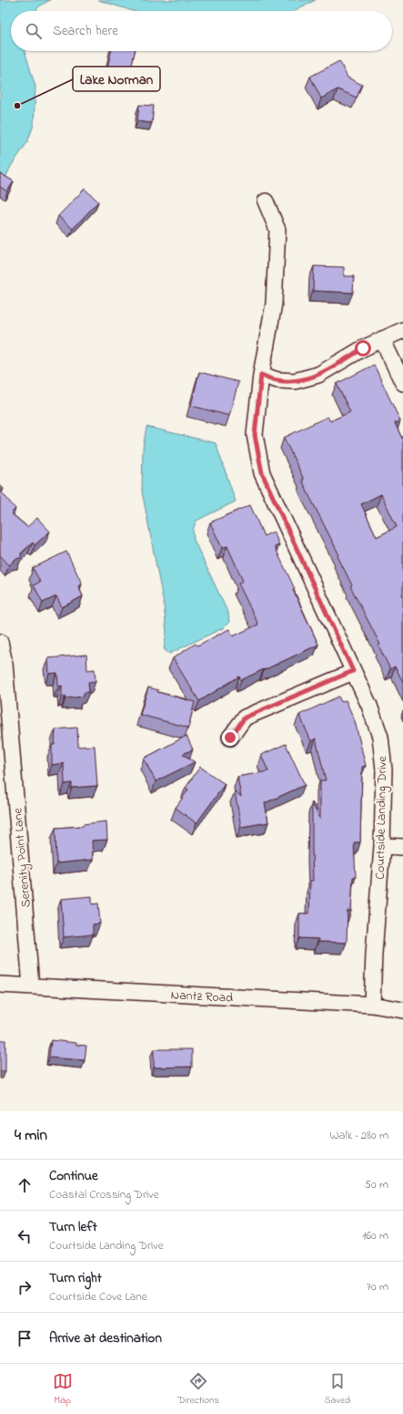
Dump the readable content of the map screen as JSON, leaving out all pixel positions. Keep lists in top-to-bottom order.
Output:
{
  "streets": {
    "street": ["Courtside Landing Drive", "Serenity Point Lane", "Nantz Road"]
  },
  "crossings": [
    ["Courtside Landing Drive", "Nantz Road"],
    ["Serenity Point Lane", "Nantz Road"]
  ],
  "places": ["Lake Norman"],
  "page": {
    "search": "Search here",
    "heading": ["4 min", "Walk · 280 m"],
    "list": [
      ["Continue", "Coastal Crossing Drive", "50 m"],
      ["Turn left", "Courtside Landing Drive", "160 m"],
      ["Turn right", "Courtside Cove Lane", "70 m"],
      "Arrive at destination"
    ],
    "nav": ["Map", "Directions", "Saved"]
  }
}
